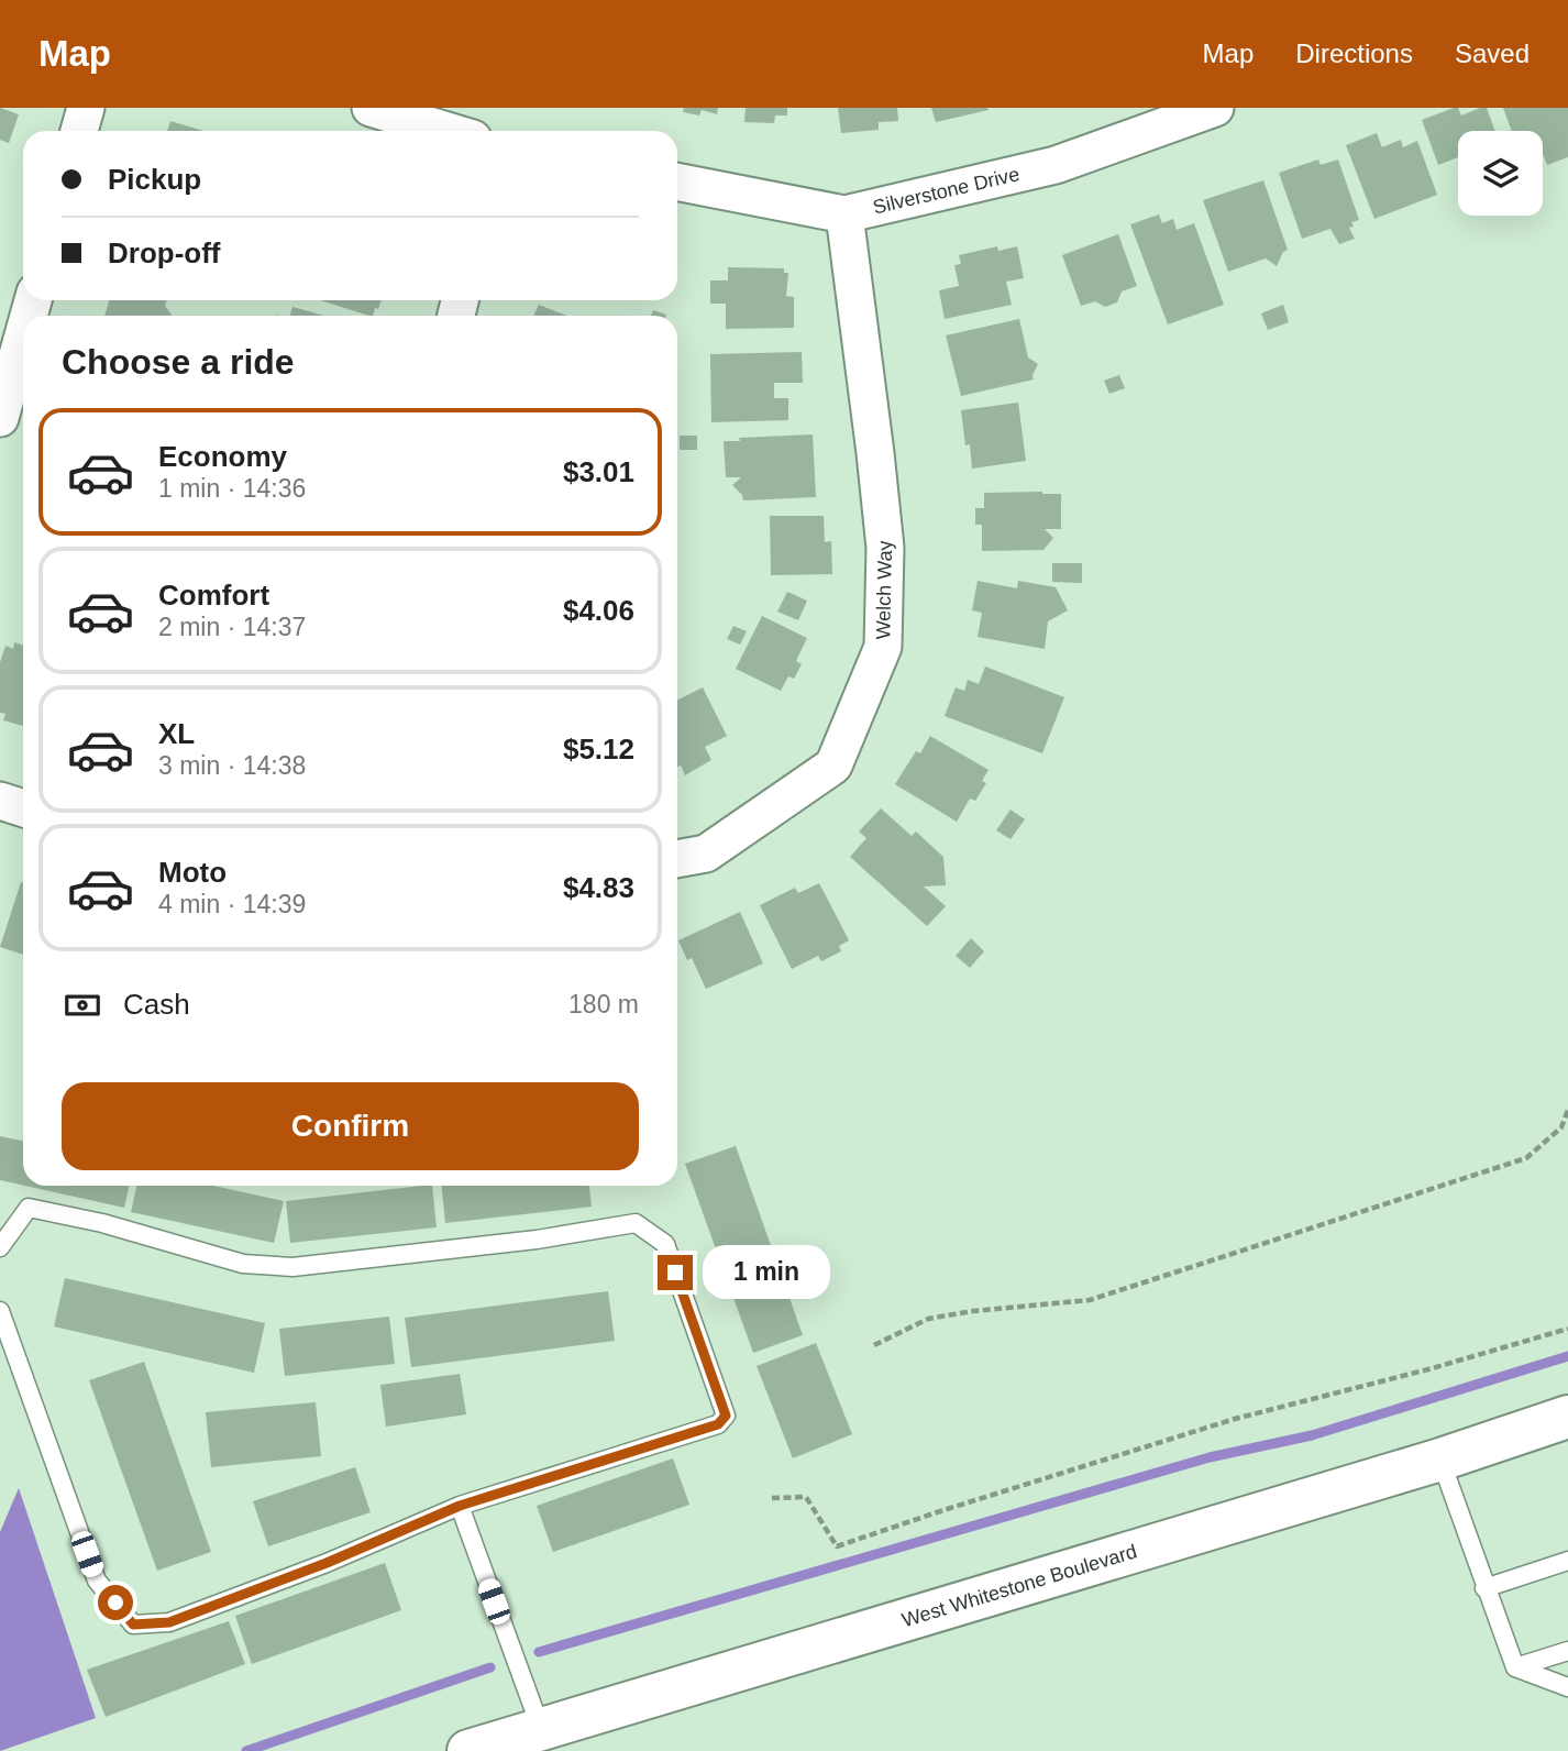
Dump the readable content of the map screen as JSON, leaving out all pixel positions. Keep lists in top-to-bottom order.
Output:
{
  "streets": {
    "main road": ["West Whitestone Boulevard"],
    "street": ["Silverstone Drive", "Welch Way"]
  },
  "crossings": [
    ["Silverstone Drive", "Welch Way"]
  ],
  "page": {
    "header": "Map",
    "nav": ["Map", "Directions", "Saved"],
    "banner": ["Pickup", "Drop-off"],
    "heading": "Choose a ride",
    "list": [
      {
        "name": "Economy",
        "note": "1 min · 14:36",
        "value": "$3.01"
      },
      {
        "name": "Comfort",
        "note": "2 min · 14:37",
        "value": "$4.06"
      },
      {
        "name": "XL",
        "note": "3 min · 14:38",
        "value": "$5.12"
      },
      {
        "name": "Moto",
        "note": "4 min · 14:39",
        "value": "$4.83"
      }
    ],
    "pay": ["Cash", "180 m"],
    "buttons": "Confirm",
    "bubble": "1 min"
  }
}
